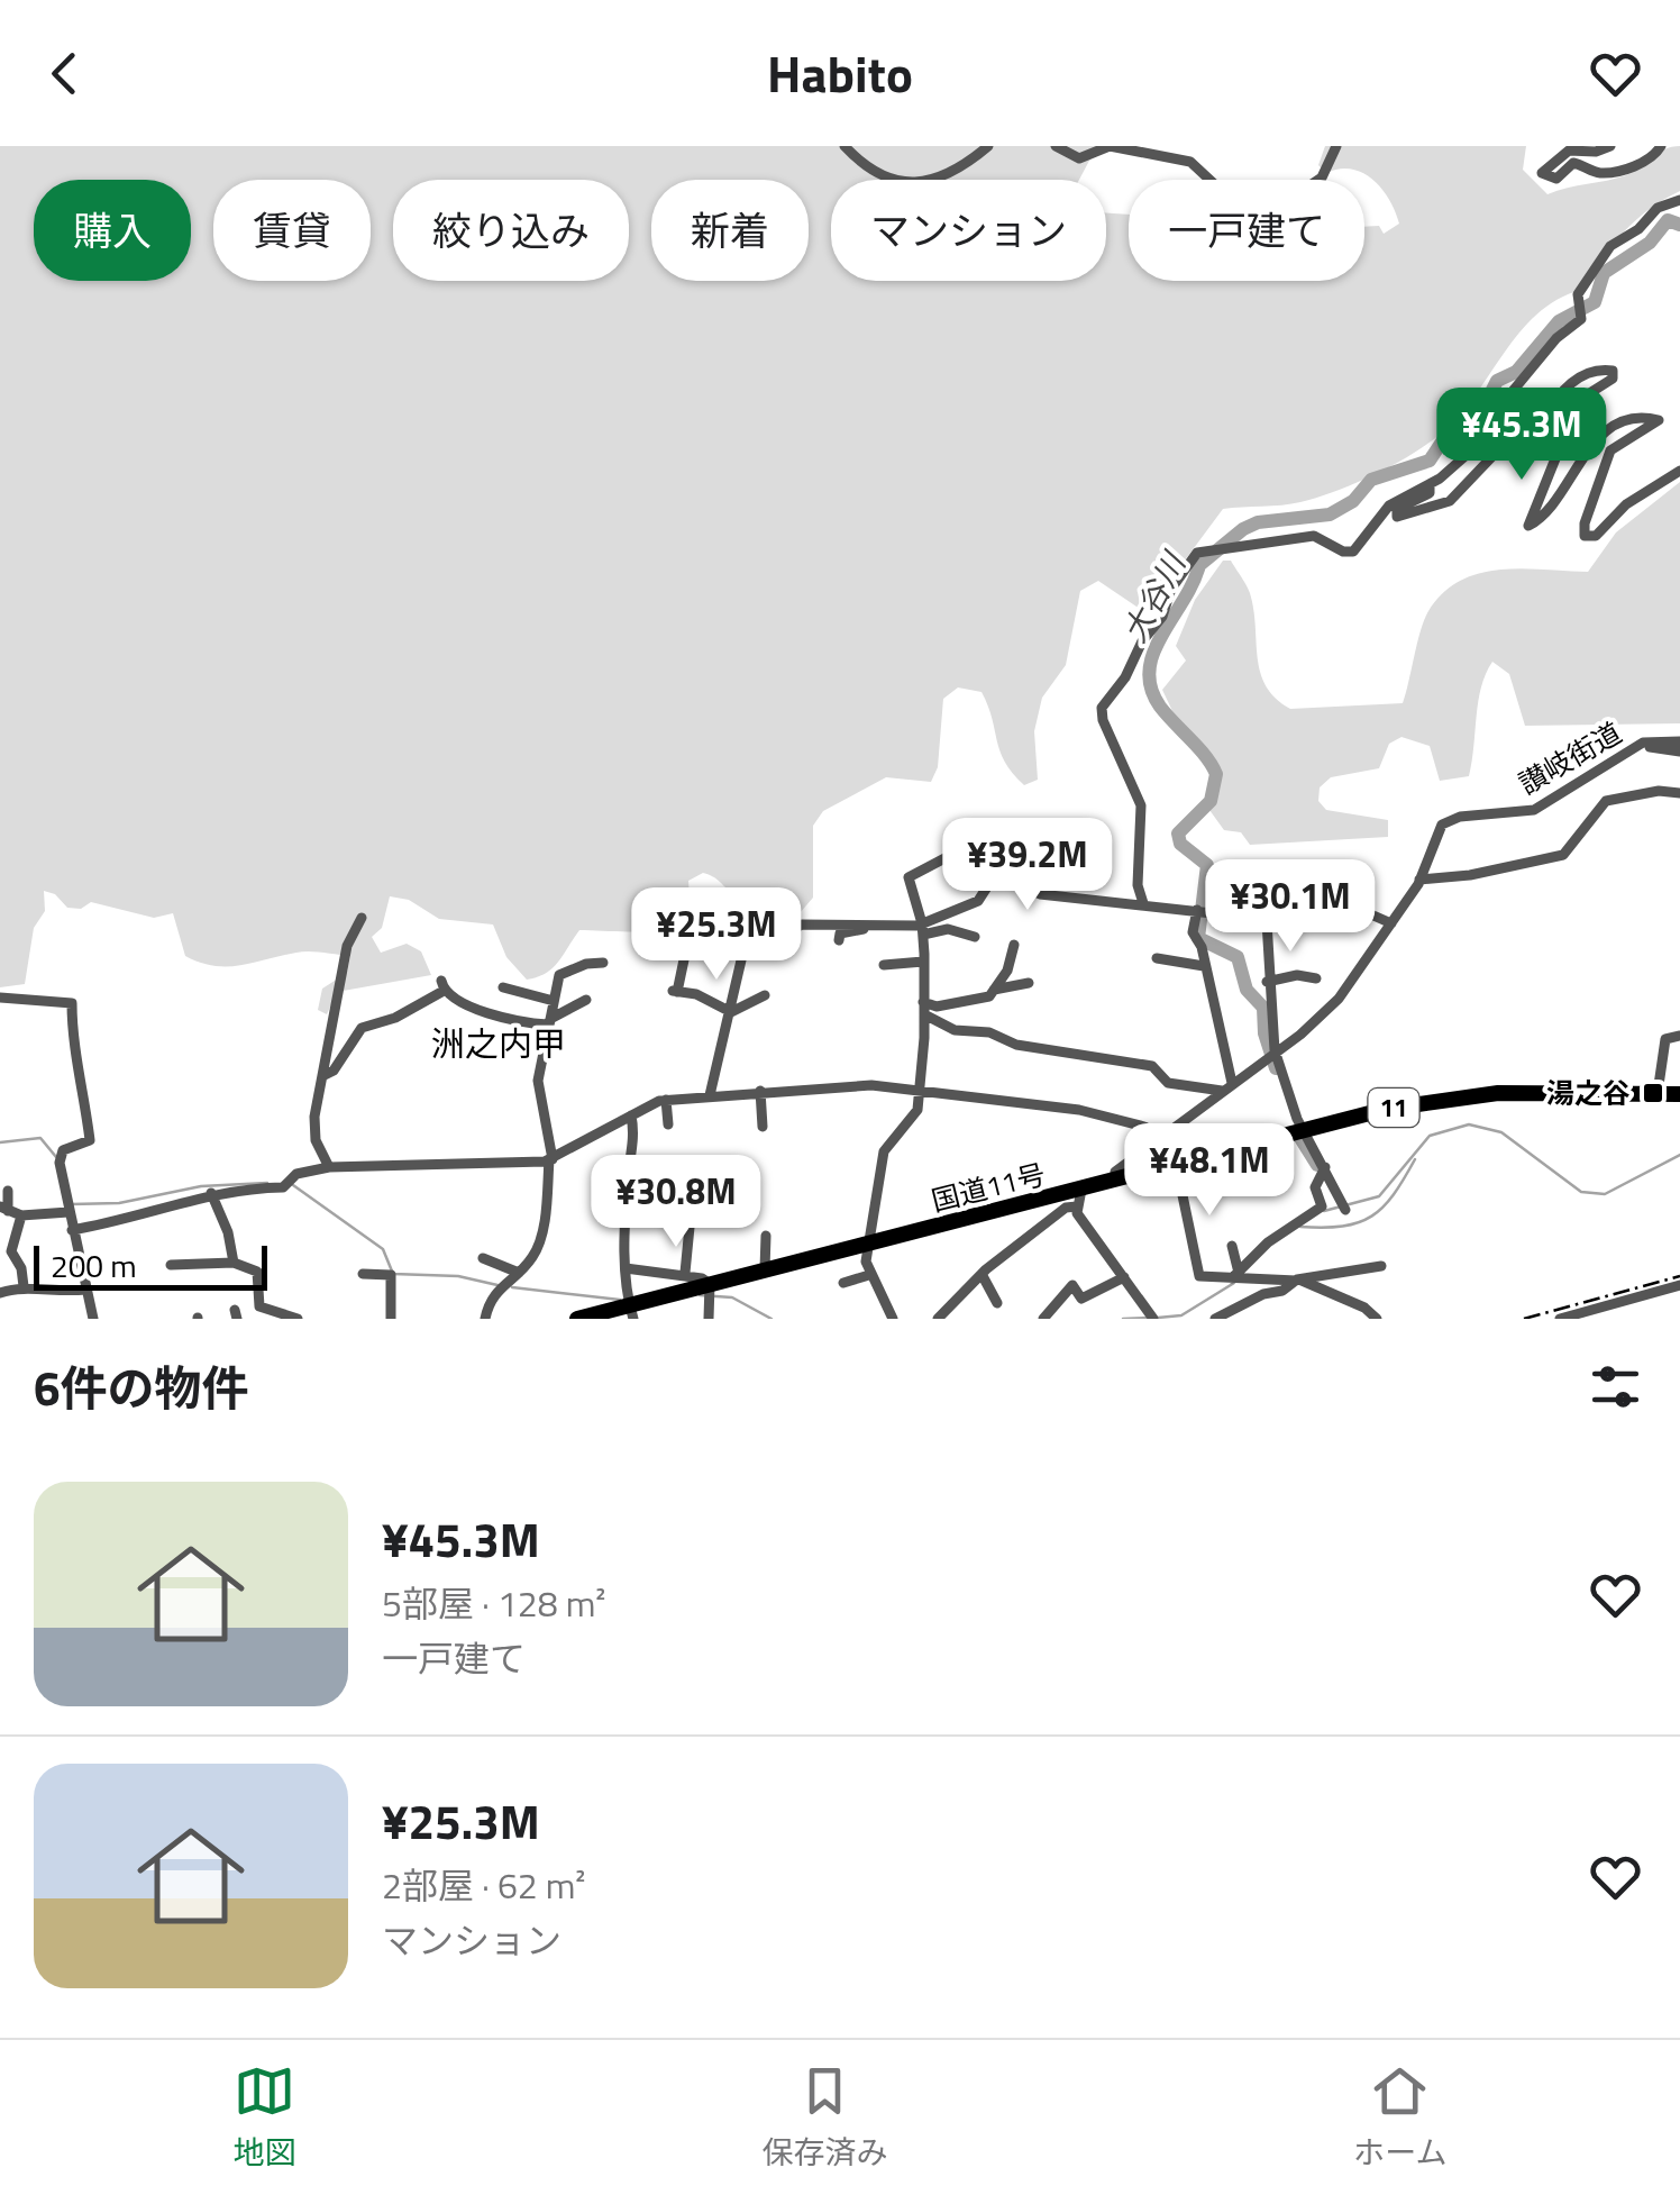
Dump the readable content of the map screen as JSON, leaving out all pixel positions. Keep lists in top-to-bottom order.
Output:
{
  "streets": {
    "highway": ["11", "国道11号"],
    "street": ["讃岐街道"]
  },
  "crossings": [
    ["讃岐街道", "国道11号"]
  ],
  "districts": ["洲之内甲"],
  "water": ["大谷川"],
  "places": {
    "transit": ["湯之谷"]
  },
  "scale_bar": "200 m",
  "page": {
    "header": "Habito",
    "chip": [
      "購入",
      "賃貸",
      "絞り込み",
      "新着",
      "マンション",
      "一戸建て"
    ],
    "price": [
      "¥45.3M",
      "¥39.2M",
      "¥30.1M",
      "¥25.3M",
      "¥48.1M",
      "¥30.8M"
    ],
    "scale": "200 m",
    "heading": "6件の物件",
    "list": [
      {
        "name": "¥45.3M",
        "note": "5部屋 · 128 m² · 一戸建て"
      },
      {
        "name": "¥25.3M",
        "note": "2部屋 · 62 m² · マンション"
      }
    ],
    "tabs": ["地図", "保存済み", "ホーム"]
  }
}
